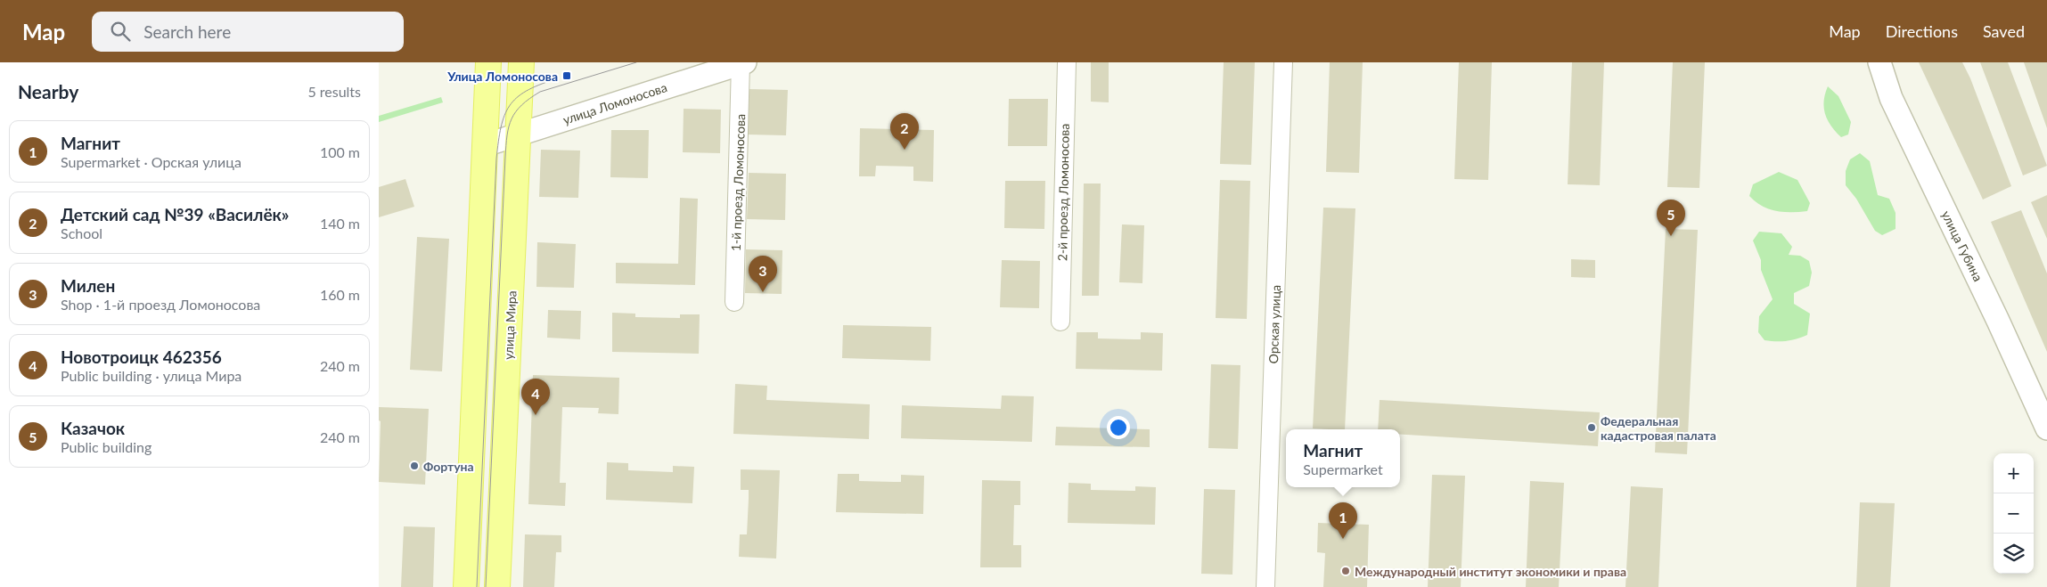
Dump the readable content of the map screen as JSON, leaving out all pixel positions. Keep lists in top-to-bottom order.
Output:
{
  "streets": {
    "main road": ["улица Мира"],
    "street": [
      "улица Ломоносова",
      "1-й проезд Ломоносова",
      "2-й проезд Ломоносова",
      "улица Губина",
      "Орская улица"
    ]
  },
  "crossings": [
    ["улица Ломоносова", "1-й проезд Ломоносова"],
    ["улица Ломоносова", "улица Мира"]
  ],
  "places": {
    "transit": ["Улица Ломоносова"],
    "other": ["Федеральная кадастровая палата", "Фортуна", "Международный институт экономики и права"]
  },
  "page": {
    "header": "Map",
    "search": "Search here",
    "nav": ["Map", "Directions", "Saved"],
    "heading": ["Nearby", "5 results"],
    "pins": [
      "2",
      "5",
      "3",
      "4",
      "1"
    ],
    "list": [
      {
        "mark": "1",
        "name": "Магнит",
        "note": "Supermarket · Орская улица",
        "value": "100 m"
      },
      {
        "mark": "2",
        "name": "Детский сад №39 «Василёк»",
        "note": "School",
        "value": "140 m"
      },
      {
        "mark": "3",
        "name": "Милен",
        "note": "Shop · 1-й проезд Ломоносова",
        "value": "160 m"
      },
      {
        "mark": "4",
        "name": "Новотроицк 462356",
        "note": "Public building · улица Мира",
        "value": "240 m"
      },
      {
        "mark": "5",
        "name": "Казачок",
        "note": "Public building",
        "value": "240 m"
      }
    ],
    "popup": ["Магнит", "Supermarket"],
    "map_buttons": ["+", "−"]
  }
}
